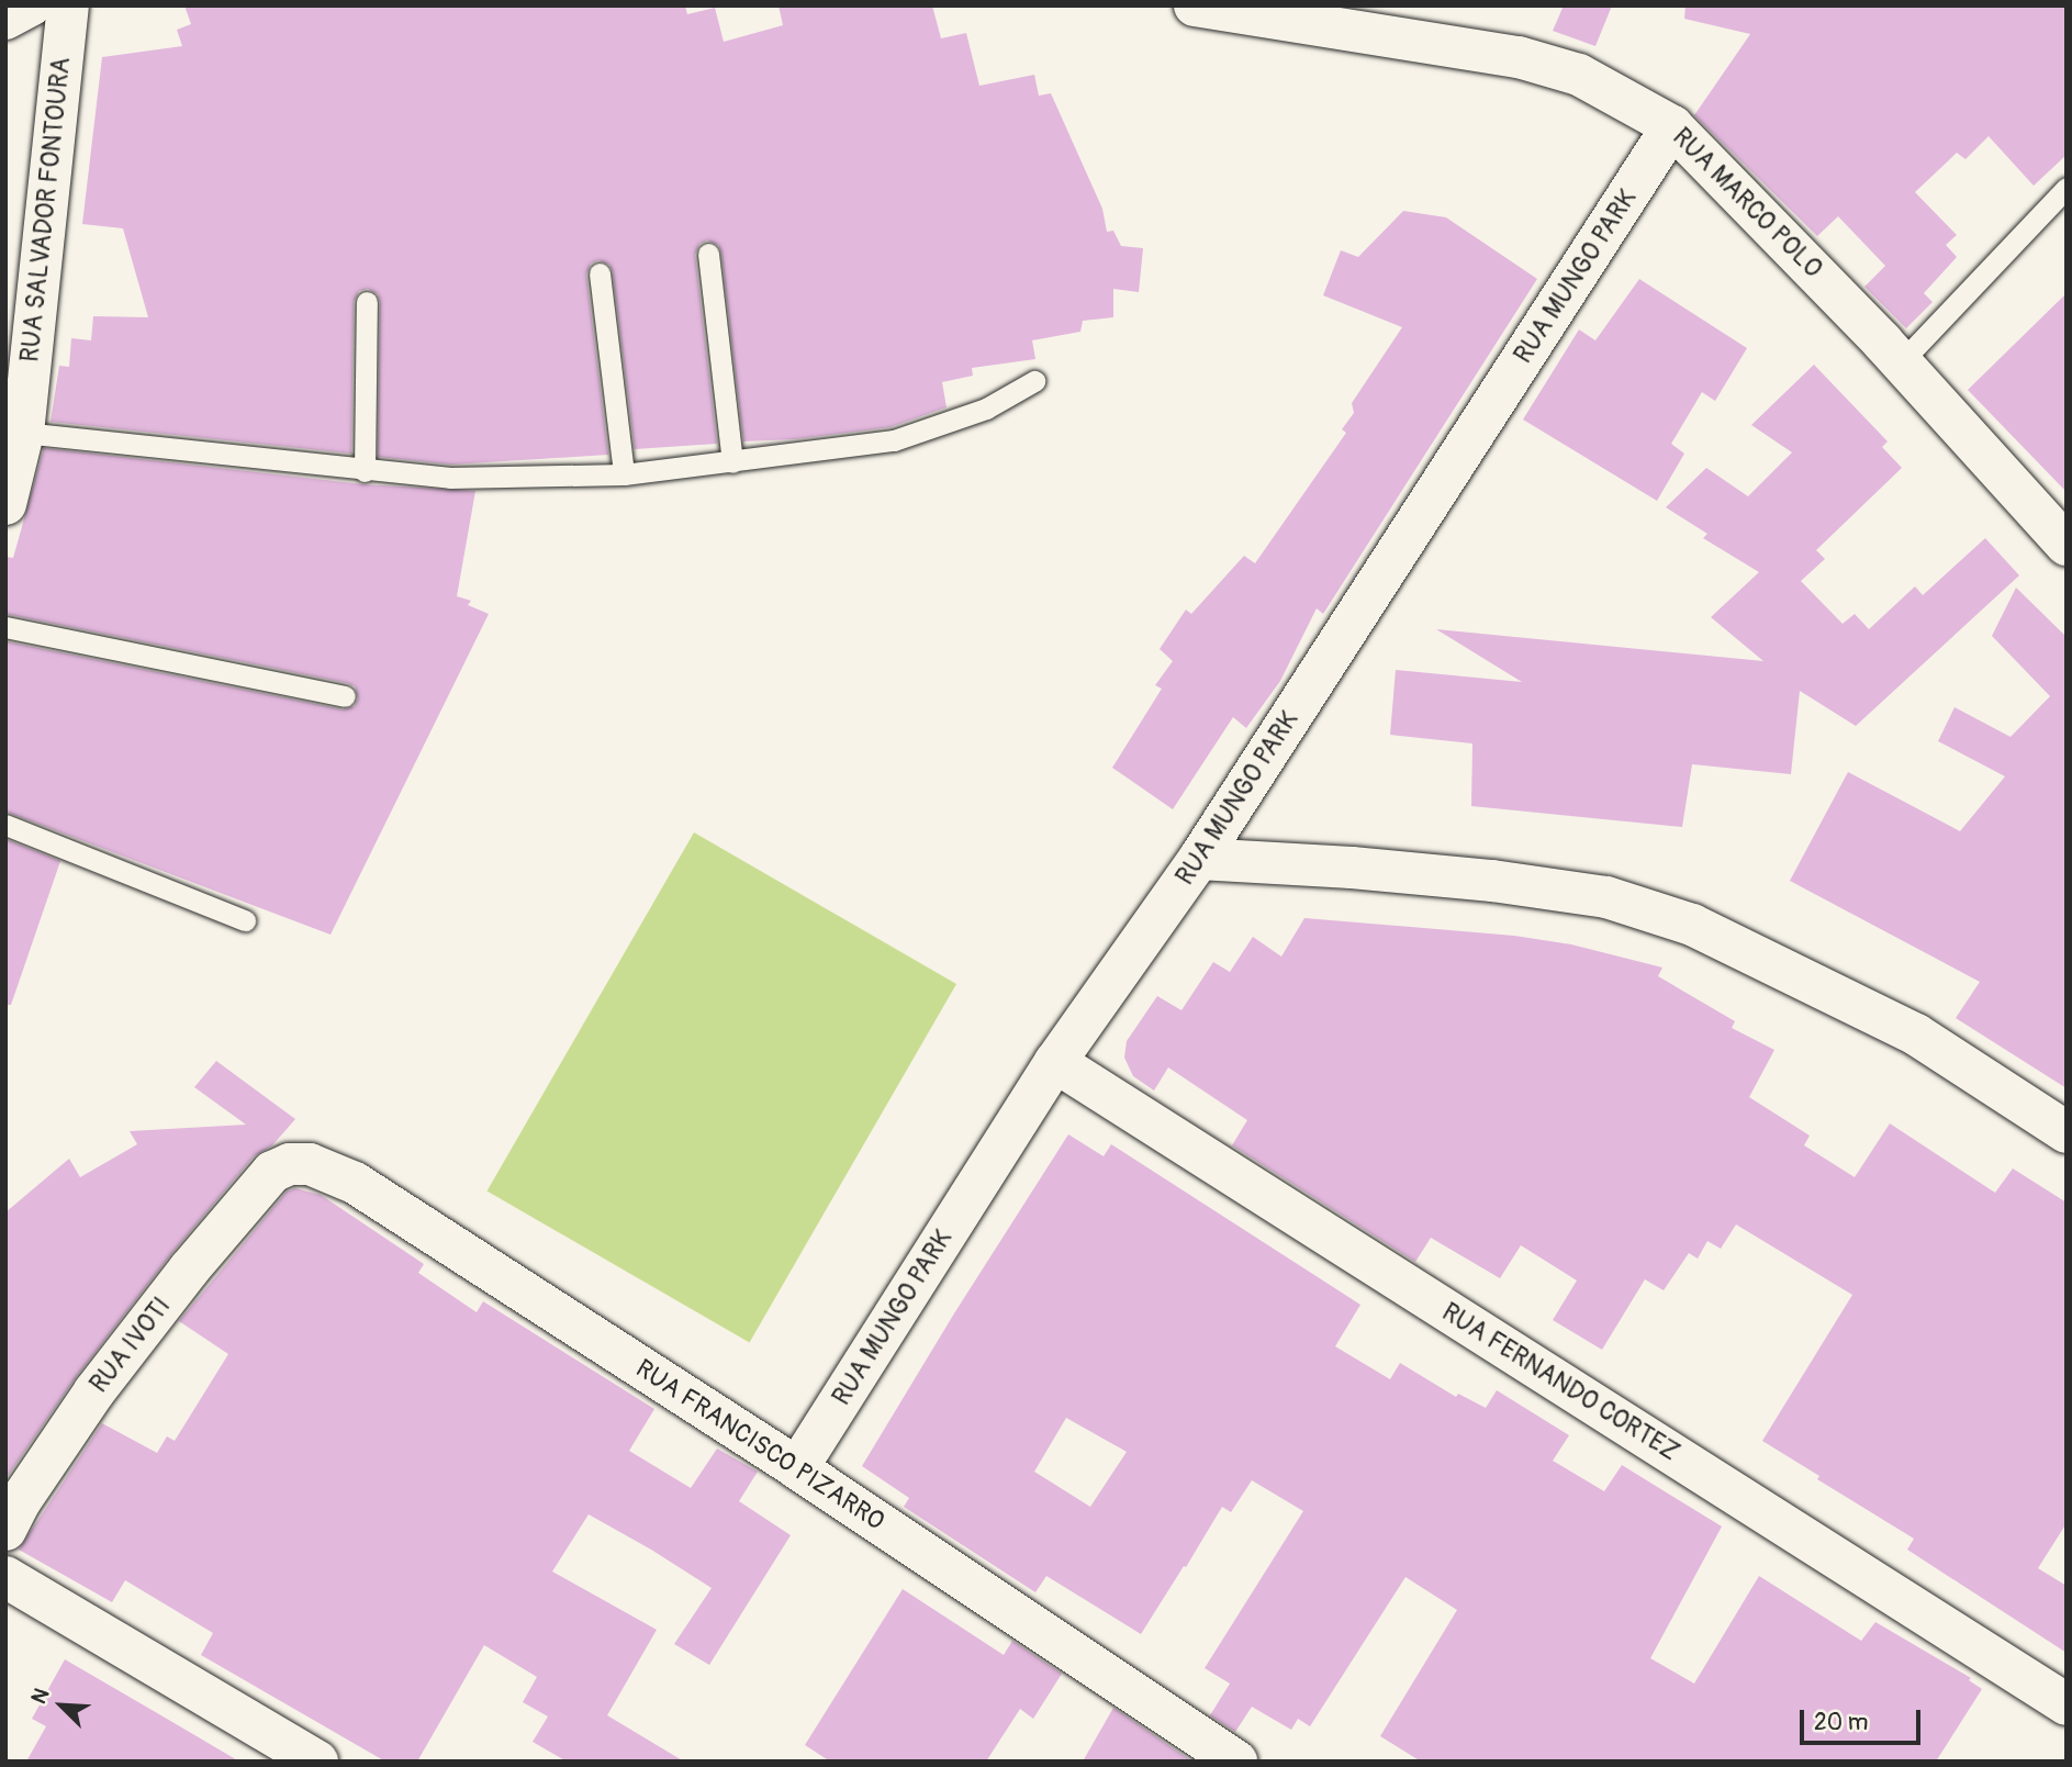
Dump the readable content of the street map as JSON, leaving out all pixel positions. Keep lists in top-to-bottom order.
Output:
{
  "streets": {
    "street": [
      "RUA MARCO POLO",
      "RUA SALVADOR FONTOURA",
      "RUA MUNGO PARK",
      "RUA IVOTI",
      "RUA FERNANDO CORTEZ",
      "RUA FRANCISCO PIZARRO"
    ]
  },
  "crossings": [
    ["RUA MARCO POLO", "RUA MUNGO PARK"],
    ["RUA MUNGO PARK", "RUA FERNANDO CORTEZ"],
    ["RUA MUNGO PARK", "RUA FRANCISCO PIZARRO"],
    ["RUA IVOTI", "RUA FRANCISCO PIZARRO"]
  ],
  "scale_bar": "20 m",
  "north": "top left"
}
